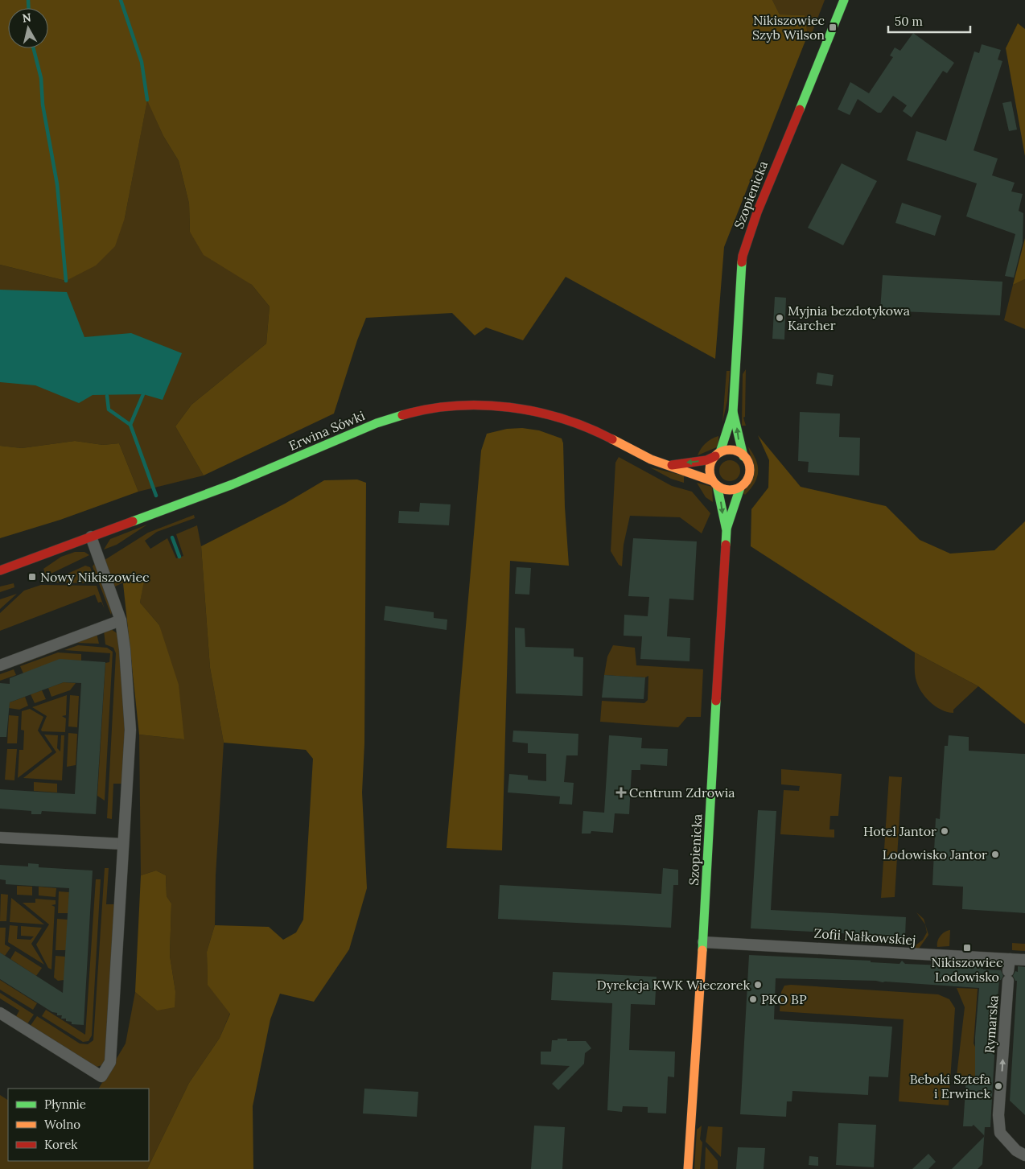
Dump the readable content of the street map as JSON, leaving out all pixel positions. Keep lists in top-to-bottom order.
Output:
{
  "streets": {
    "street": [
      "Szopienicka",
      "Erwina Sówki",
      "Zofii Nałkowskiej",
      "Rymarska"
    ]
  },
  "crossings": [
    ["Szopienicka", "Erwina Sówki"],
    ["Szopienicka", "Zofii Nałkowskiej"],
    ["Zofii Nałkowskiej", "Rymarska"]
  ],
  "one_way": ["Rymarska"],
  "places": {
    "transit": ["Nikiszowiec Szyb Wilson", "Nowy Nikiszowiec", "Nikiszowiec Lodowisko"],
    "other": [
      "Myjnia bezdotykowa Karcher",
      "Hotel Jantor",
      "Lodowisko Jantor",
      "Dyrekcja KWK Wieczorek",
      "PKO BP",
      "Beboki Sztefa i Erwinek"
    ],
    "health": ["Centrum Zdrowia"]
  },
  "legend": ["Płynnie", "Wolno", "Korek"],
  "scale_bar": "50 m",
  "north": "top"
}
